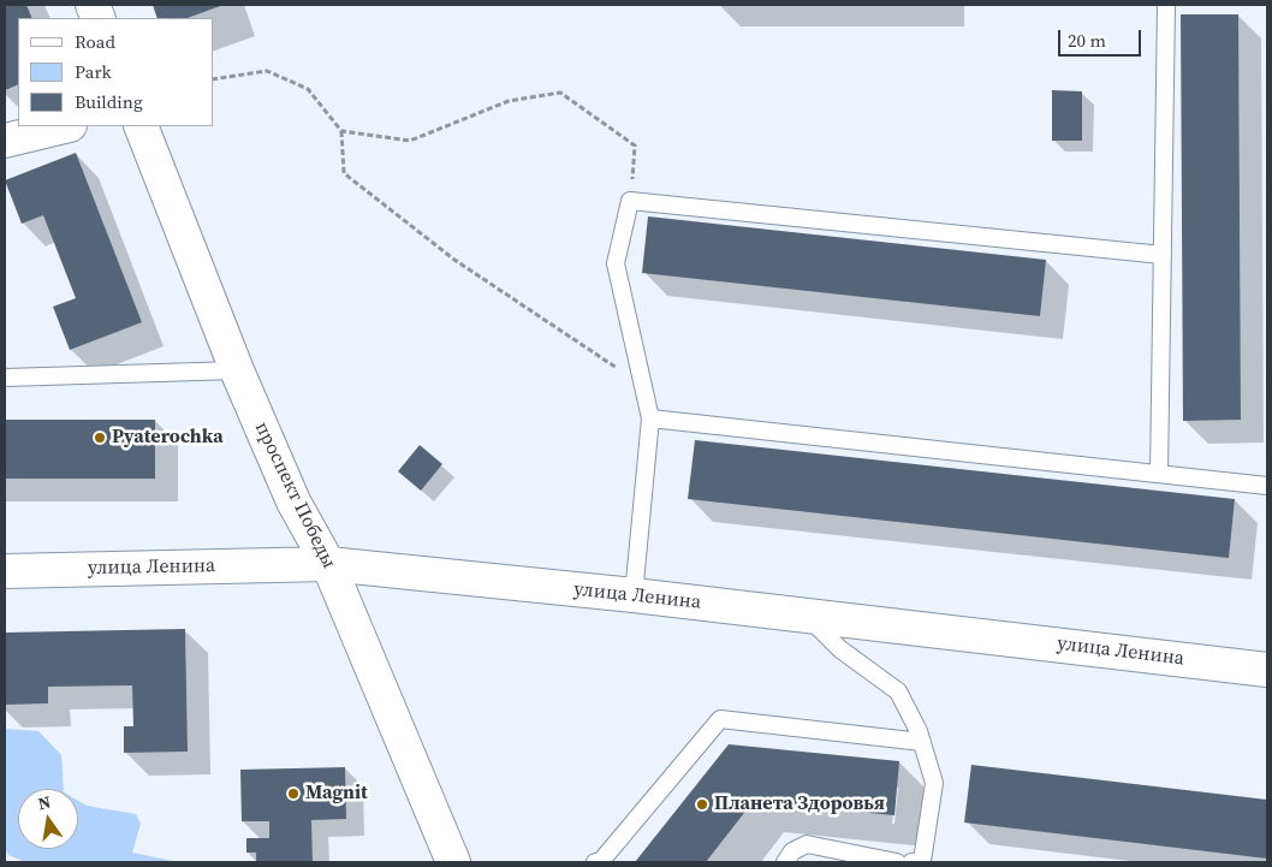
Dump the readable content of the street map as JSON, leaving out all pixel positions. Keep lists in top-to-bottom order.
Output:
{
  "streets": {
    "street": ["проспект Победы", "улица Ленина"]
  },
  "crossings": [
    ["проспект Победы", "улица Ленина"]
  ],
  "places": ["Pyaterochka", "Magnit", "Планета Здоровья"],
  "legend": ["Road", "Park", "Building"],
  "scale_bar": "20 m",
  "north": "top"
}
